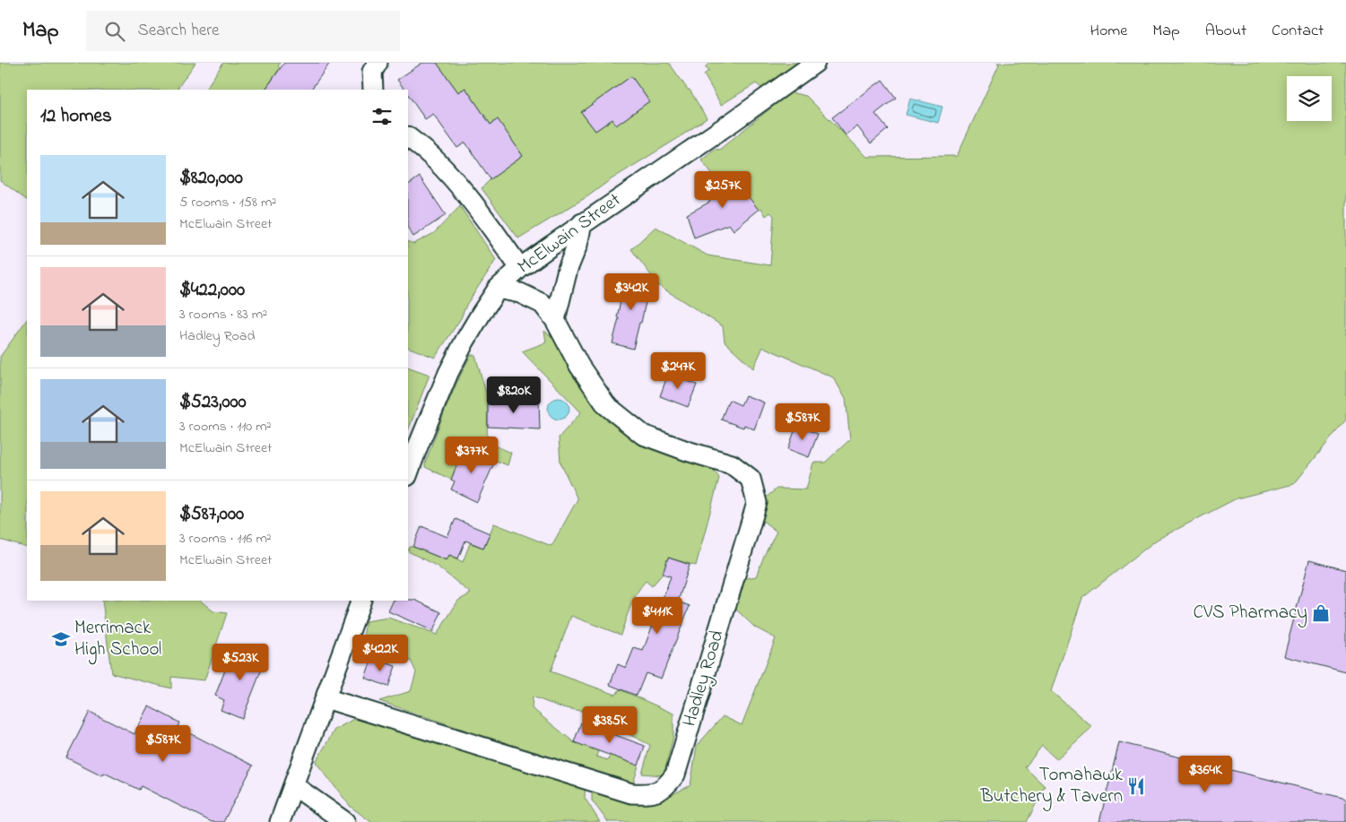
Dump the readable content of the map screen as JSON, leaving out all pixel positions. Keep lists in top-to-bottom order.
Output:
{
  "streets": {
    "street": ["McElwain Street", "Hadley Road"]
  },
  "crossings": [
    ["McElwain Street", "Hadley Road"]
  ],
  "places": {
    "shop": ["CVS Pharmacy"],
    "school or university": ["Merrimack High School"],
    "restaurant": ["Tomahawk Butchery & Tavern"]
  },
  "page": {
    "header": "Map",
    "search": "Search here",
    "nav": [
      "Home",
      "Map",
      "About",
      "Contact"
    ],
    "heading": "12 homes",
    "list": [
      {
        "name": "$820,000",
        "note": "5 rooms · 158 m² · McElwain Street"
      },
      {
        "name": "$422,000",
        "note": "3 rooms · 83 m² · Hadley Road"
      },
      {
        "name": "$523,000",
        "note": "3 rooms · 110 m² · McElwain Street"
      },
      {
        "name": "$587,000",
        "note": "3 rooms · 116 m² · McElwain Street"
      }
    ],
    "price": [
      "$257K",
      "$342K",
      "$247K",
      "$820K",
      "$587K",
      "$377K",
      "$411K",
      "$422K",
      "$523K",
      "$385K",
      "$587K",
      "$364K"
    ]
  }
}
